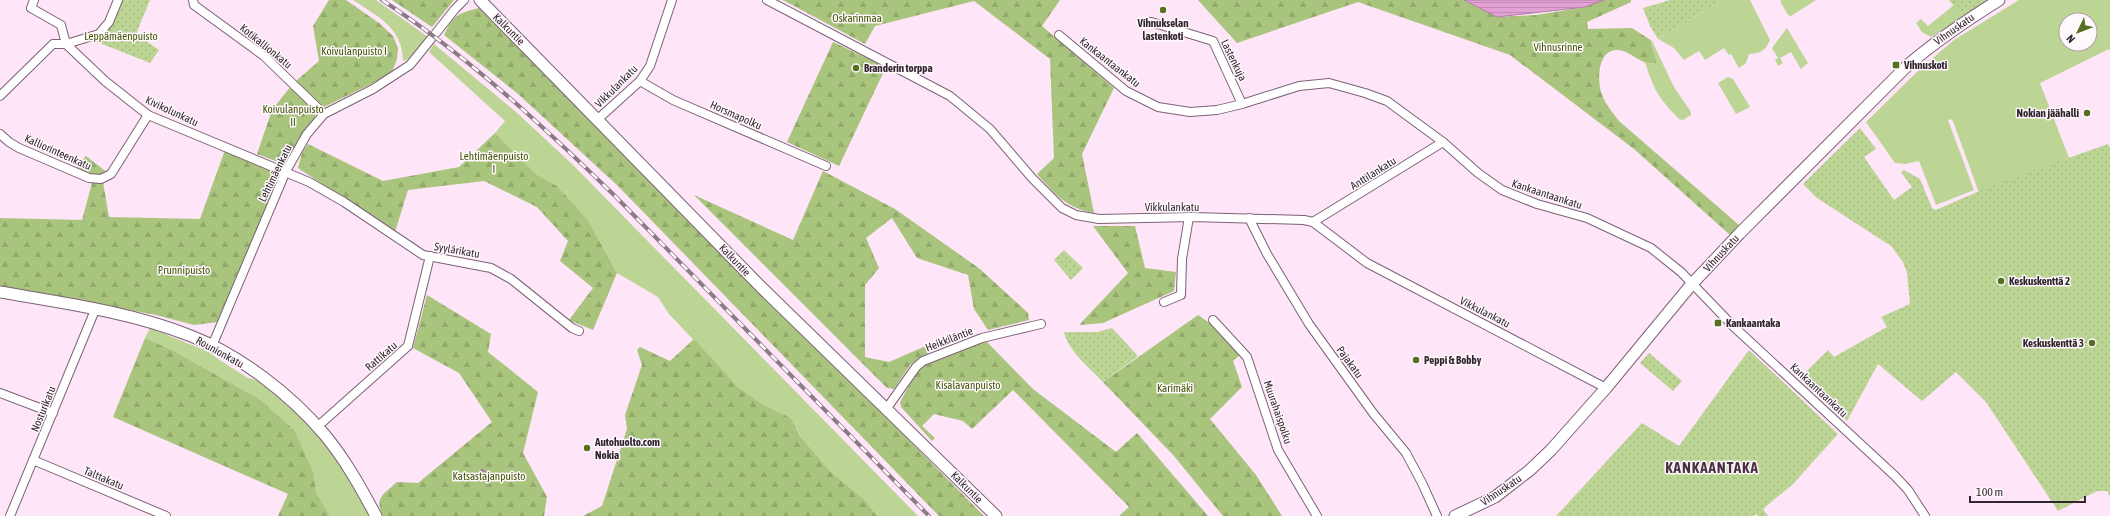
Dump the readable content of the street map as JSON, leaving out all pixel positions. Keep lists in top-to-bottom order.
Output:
{
  "streets": {
    "street": [
      "Kalkuntie",
      "Vihnuskatu",
      "Kotikallionkatu",
      "Lastenkuja",
      "Kankaantaankatu",
      "Vikkulankatu",
      "Kivikolunkatu",
      "Horsmapolku",
      "Kalliorinteenkatu",
      "Lehtimäenkatu",
      "Anttilankatu",
      "Syylärikatu",
      "Heikkiläntie",
      "Rounionkatu",
      "Rattikatu",
      "Pajakatu",
      "Nosturikatu",
      "Muurahaispolku",
      "Talttakatu"
    ]
  },
  "crossings": [
    ["Kalkuntie", "Vikkulankatu"],
    ["Kalkuntie", "Heikkiläntie"],
    ["Vihnuskatu", "Kankaantaankatu"],
    ["Vihnuskatu", "Vikkulankatu"],
    ["Kotikallionkatu", "Lehtimäenkatu"],
    ["Lastenkuja", "Kankaantaankatu"],
    ["Kankaantaankatu", "Anttilankatu"],
    ["Vikkulankatu", "Horsmapolku"],
    ["Vikkulankatu", "Anttilankatu"],
    ["Vikkulankatu", "Pajakatu"],
    ["Kivikolunkatu", "Kalliorinteenkatu"],
    ["Kivikolunkatu", "Lehtimäenkatu"],
    ["Kivikolunkatu", "Syylärikatu"],
    ["Lehtimäenkatu", "Syylärikatu"],
    ["Lehtimäenkatu", "Rounionkatu"],
    ["Syylärikatu", "Rattikatu"],
    ["Rounionkatu", "Rattikatu"],
    ["Rounionkatu", "Nosturikatu"],
    ["Nosturikatu", "Talttakatu"]
  ],
  "districts": ["KANKAANTAKA"],
  "parks": [
    "Oskarinmaa",
    "Leppämäenpuisto",
    "Vihnusrinne",
    "Koivulanpuisto I",
    "Koivulanpuisto II",
    "Lehtimäenpuisto I",
    "Prunnipuisto",
    "Kisalavanpuisto",
    "Karimäki",
    "Katsastajanpuisto"
  ],
  "places": {
    "other": [
      "Vihnukselan lastenkoti",
      "Branderin torppa",
      "Nokian jäähalli",
      "Keskuskenttä 2",
      "Keskuskenttä 3",
      "Peppi & Bobby",
      "Autohuolto.com Nokia"
    ],
    "transit": ["Vihnuskoti", "Kankaantaka"]
  },
  "scale_bar": "100 m",
  "north": "bottom left"
}
